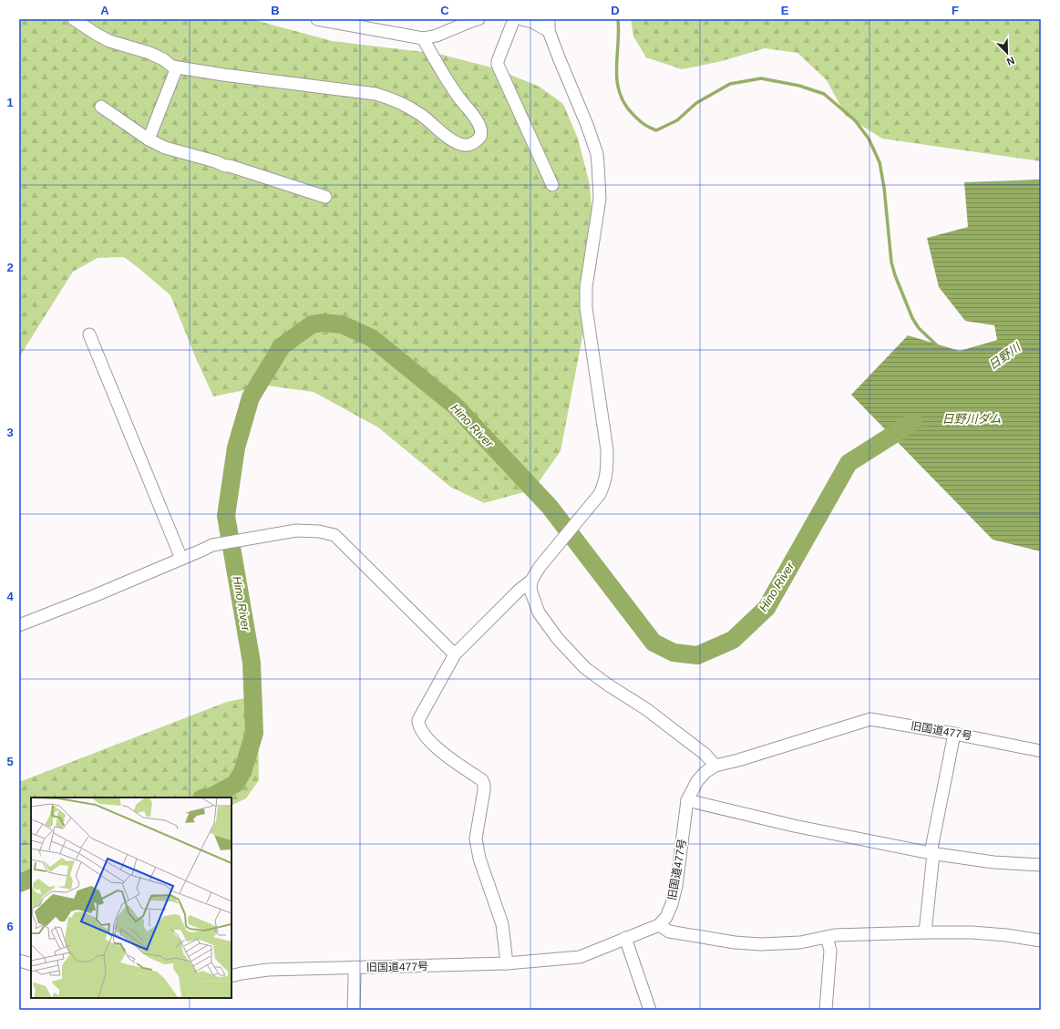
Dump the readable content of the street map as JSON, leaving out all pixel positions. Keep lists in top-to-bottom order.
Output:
{
  "streets": {
    "street": ["旧国道477号"]
  },
  "water": ["日野川", "日野川ダム", "Hino River"],
  "north": "bottom right",
  "grid": {
    "columns": [
      "A",
      "B",
      "C",
      "D",
      "E",
      "F"
    ],
    "rows": [
      "1",
      "2",
      "3",
      "4",
      "5",
      "6"
    ]
  }
}
